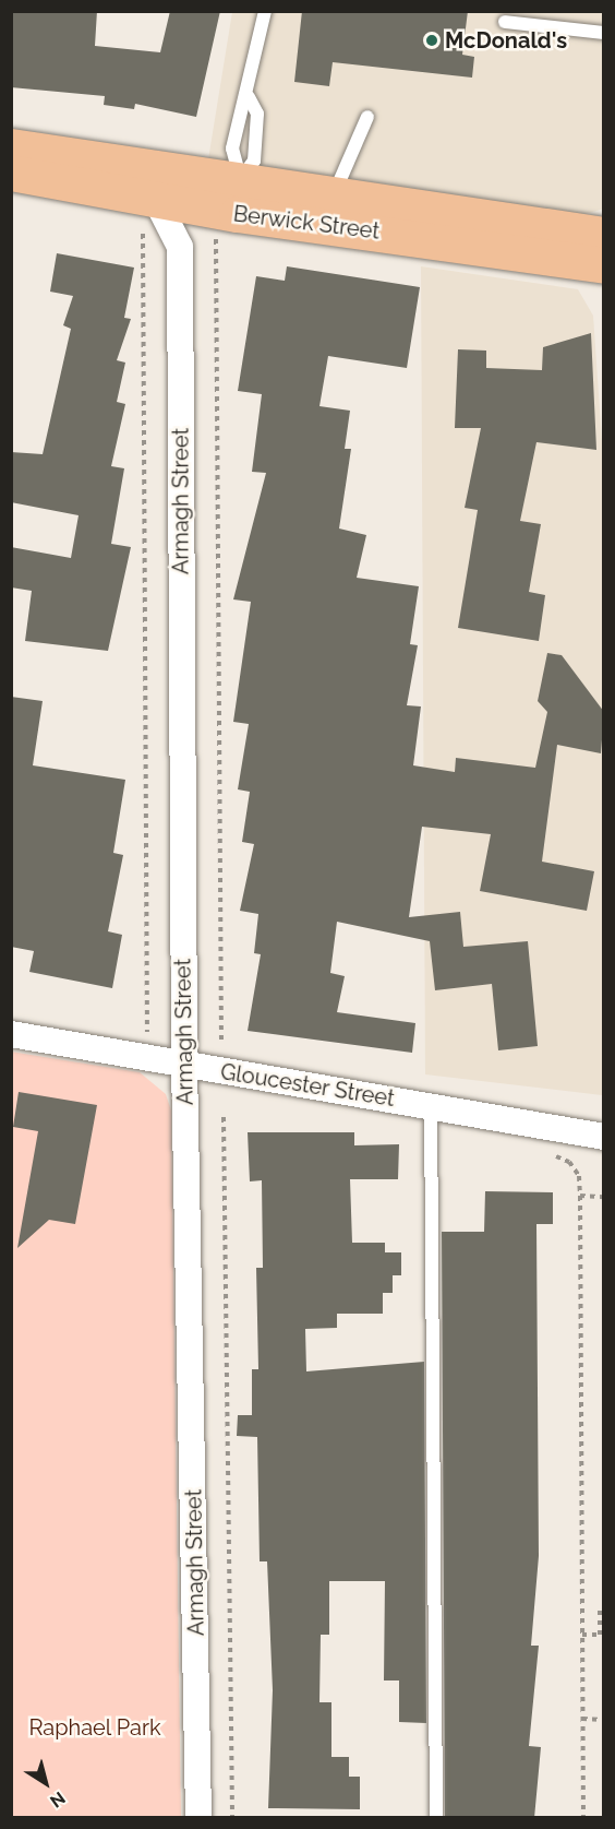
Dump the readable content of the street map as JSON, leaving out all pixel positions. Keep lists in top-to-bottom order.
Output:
{
  "streets": {
    "main road": ["Berwick Street"],
    "street": ["Armagh Street", "Gloucester Street"]
  },
  "crossings": [
    ["Berwick Street", "Armagh Street"],
    ["Armagh Street", "Gloucester Street"]
  ],
  "parks": ["Raphael Park"],
  "places": ["McDonald's"],
  "north": "bottom right"
}
